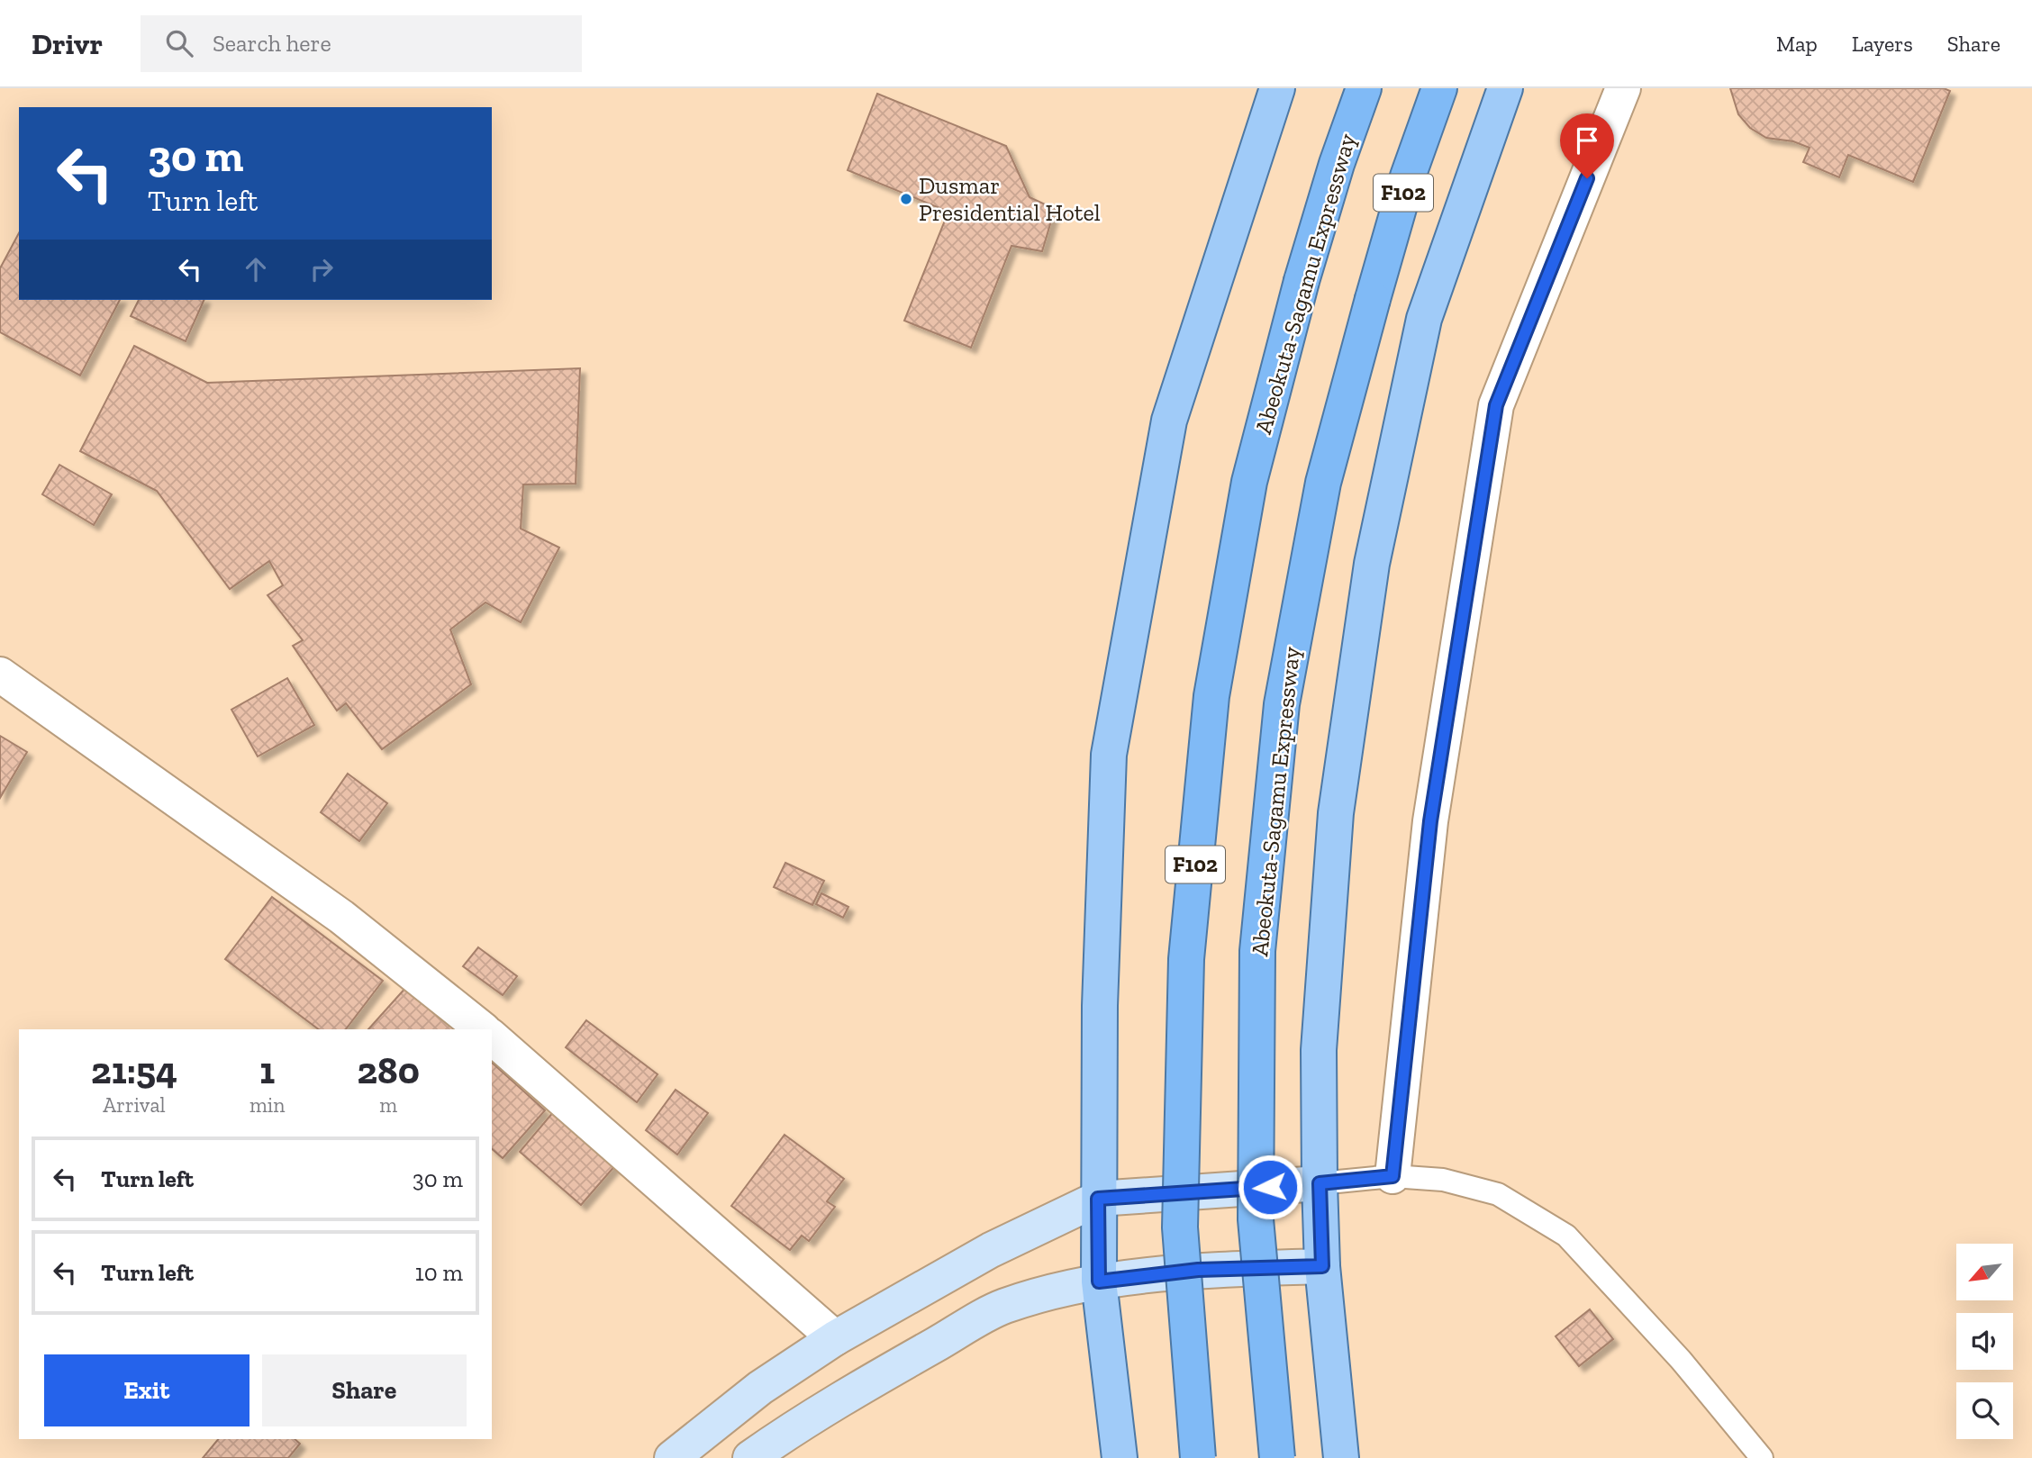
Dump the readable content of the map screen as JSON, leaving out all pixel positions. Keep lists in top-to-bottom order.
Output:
{
  "streets": {
    "highway": ["F102", "Abeokuta-Sagamu Expressway"]
  },
  "places": ["Dusmar Presidential Hotel"],
  "north": "bottom left",
  "page": {
    "header": "Drivr",
    "search": "Search here",
    "nav": ["Map", "Layers", "Share"],
    "turn": ["30 m", "Turn left"],
    "eta": [
      "21:54",
      "Arrival",
      "1",
      "min",
      "280",
      "m"
    ],
    "list": [
      {
        "name": "Turn left",
        "value": "30 m"
      },
      {
        "name": "Turn left",
        "value": "10 m"
      }
    ],
    "buttons": ["Exit", "Share"]
  }
}
